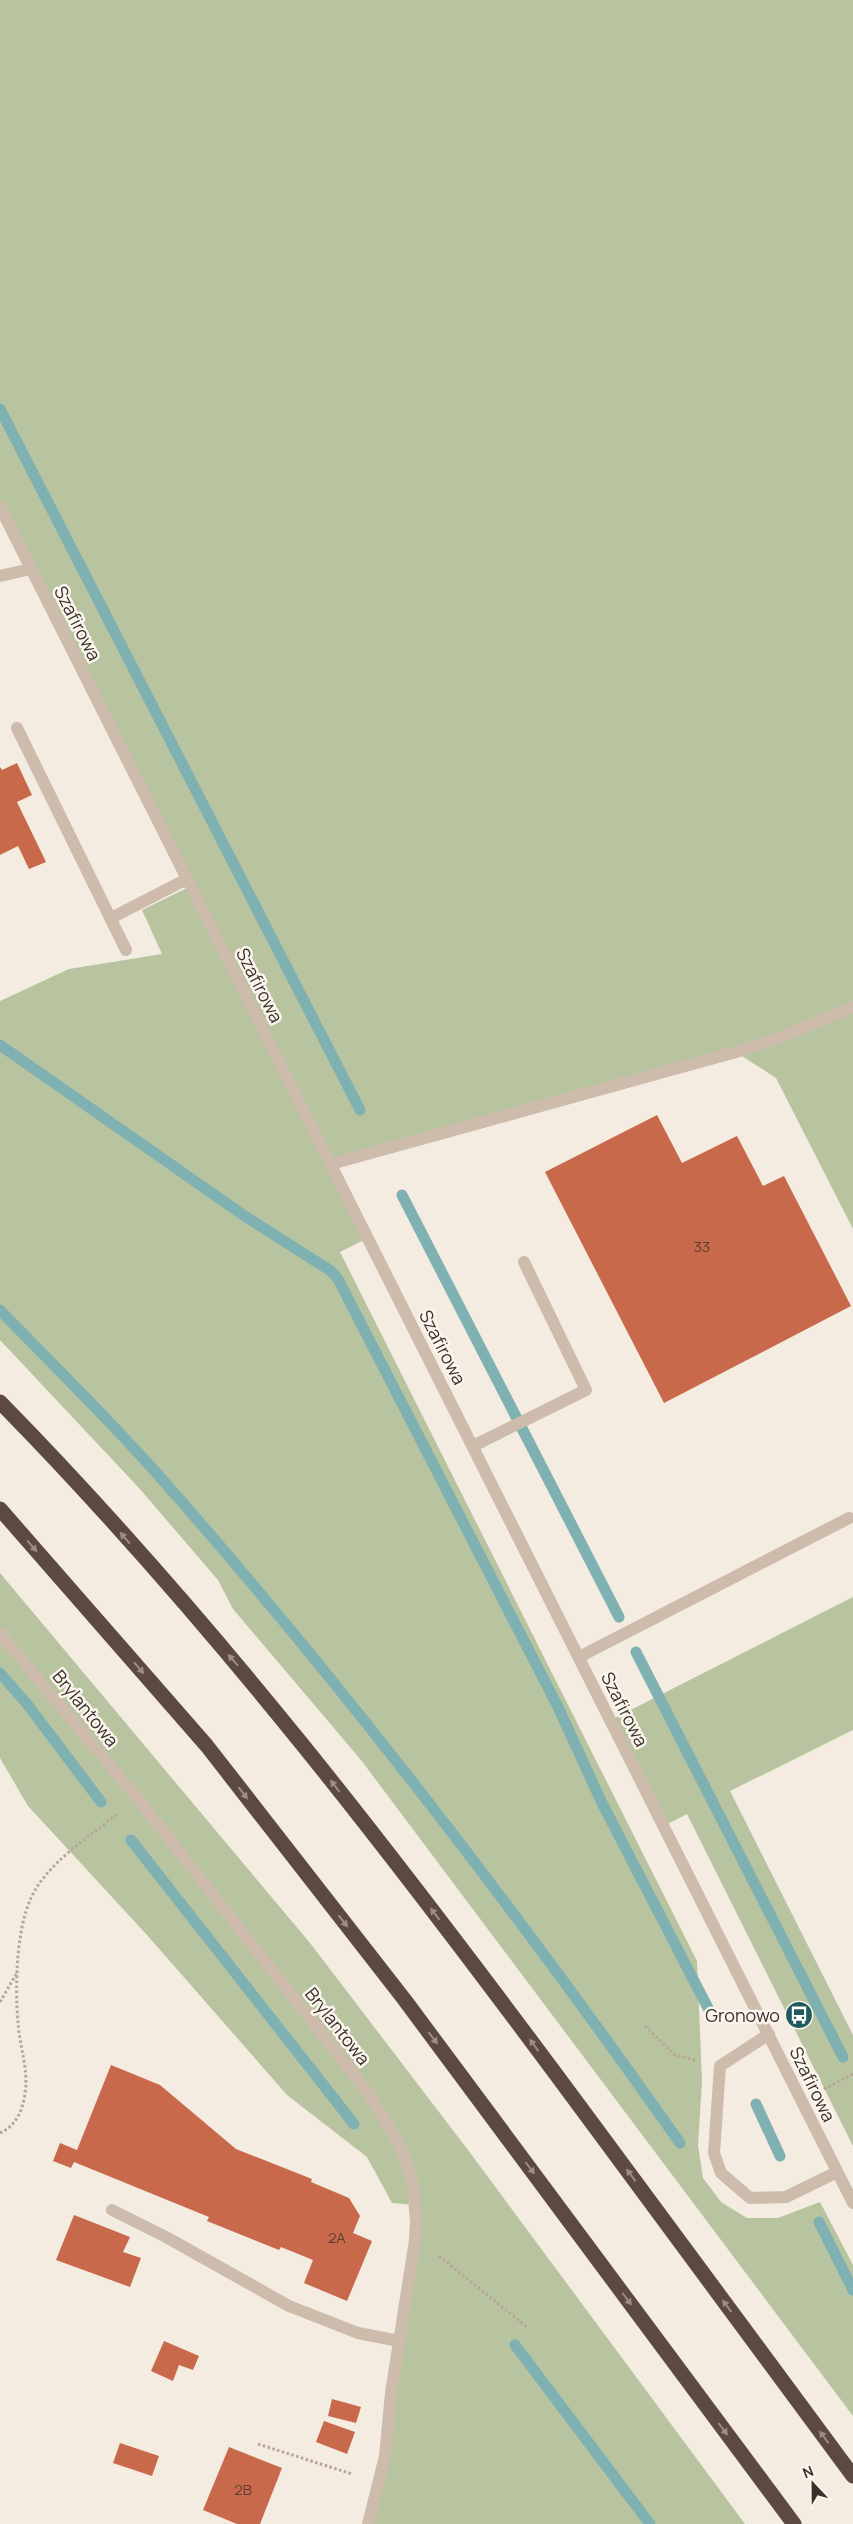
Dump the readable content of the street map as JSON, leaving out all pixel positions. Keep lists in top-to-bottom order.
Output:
{
  "streets": {
    "street": ["Szafirowa", "Brylantowa"]
  },
  "places": {
    "bus stop": ["Gronowo"]
  },
  "house_numbers": ["33", "2A", "2B"],
  "north": "top"
}
